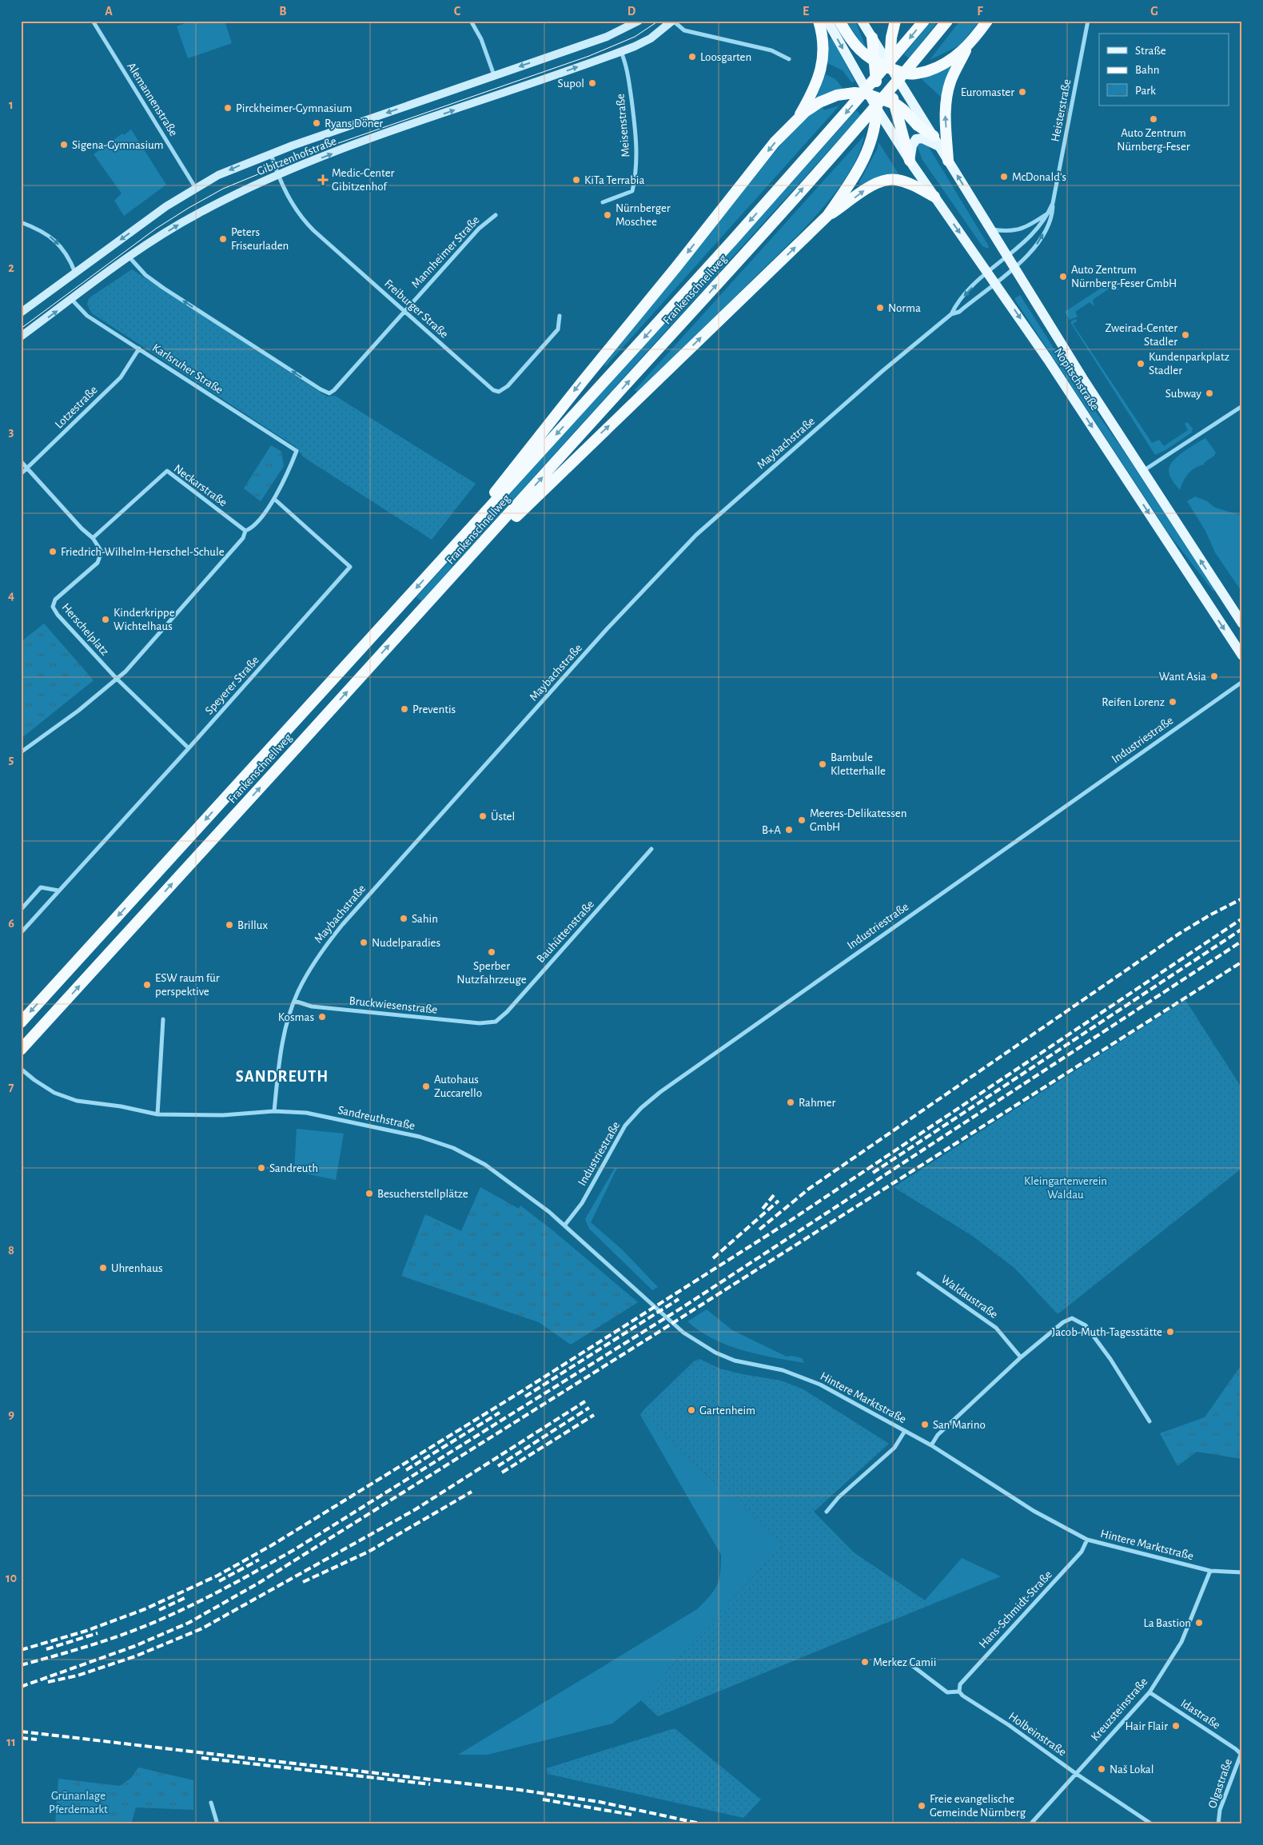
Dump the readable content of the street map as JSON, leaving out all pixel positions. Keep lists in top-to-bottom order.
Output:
{
  "streets": {
    "highway": ["Frankenschnellweg"],
    "main road": ["Gibitzenhofstraße", "Nopitschstraße"],
    "street": [
      "Alemannenstraße",
      "Heisterstraße",
      "Meisenstraße",
      "Mannheimer Straße",
      "Freiburger Straße",
      "Karlsruher Straße",
      "Lotzestraße",
      "Maybachstraße",
      "Neckarstraße",
      "Herschelplatz",
      "Speyerer Straße",
      "Industriestraße",
      "Bauhüttenstraße",
      "Bruckwiesenstraße",
      "Sandreuthstraße",
      "Waldaustraße",
      "Hintere Marktstraße",
      "Hans-Schmidt-Straße",
      "Kreuzsteinstraße",
      "Idastraße",
      "Holbeinstraße",
      "Olgastraße"
    ]
  },
  "crossings": [
    ["Alemannenstraße", "Gibitzenhofstraße"],
    ["Heisterstraße", "Nopitschstraße"],
    ["Heisterstraße", "Maybachstraße"],
    ["Meisenstraße", "Gibitzenhofstraße"],
    ["Gibitzenhofstraße", "Mannheimer Straße"],
    ["Gibitzenhofstraße", "Freiburger Straße"],
    ["Gibitzenhofstraße", "Karlsruher Straße"],
    ["Mannheimer Straße", "Freiburger Straße"],
    ["Karlsruher Straße", "Lotzestraße"],
    ["Karlsruher Straße", "Speyerer Straße"],
    ["Nopitschstraße", "Maybachstraße"],
    ["Maybachstraße", "Bruckwiesenstraße"],
    ["Maybachstraße", "Sandreuthstraße"],
    ["Neckarstraße", "Herschelplatz"],
    ["Herschelplatz", "Speyerer Straße"],
    ["Industriestraße", "Sandreuthstraße"],
    ["Industriestraße", "Hintere Marktstraße"],
    ["Bauhüttenstraße", "Bruckwiesenstraße"],
    ["Sandreuthstraße", "Hintere Marktstraße"],
    ["Hintere Marktstraße", "Hans-Schmidt-Straße"],
    ["Hintere Marktstraße", "Kreuzsteinstraße"],
    ["Hans-Schmidt-Straße", "Holbeinstraße"],
    ["Kreuzsteinstraße", "Idastraße"],
    ["Kreuzsteinstraße", "Holbeinstraße"],
    ["Idastraße", "Olgastraße"]
  ],
  "districts": ["SANDREUTH"],
  "parks": ["Kleingartenverein Waldau", "Grünanlage Pferdemarkt"],
  "places": {
    "other": [
      "Loosgarten",
      "Supol",
      "Euromaster",
      "Pirckheimer-Gymnasium",
      "Auto Zentrum Nürnberg-Feser",
      "Ryans Döner",
      "Sigena-Gymnasium",
      "McDonald's",
      "KiTa Terrabia",
      "Nürnberger Moschee",
      "Peters Friseurladen",
      "Auto Zentrum Nürnberg-Feser GmbH",
      "Norma",
      "Zweirad-Center Stadler",
      "Kundenparkplatz Stadler",
      "Subway",
      "Friedrich-Wilhelm-Herschel-Schule",
      "Kinderkrippe Wichtelhaus",
      "Want Asia",
      "Reifen Lorenz",
      "Preventis",
      "Bambule Kletterhalle",
      "Üstel",
      "Meeres-Delikatessen GmbH",
      "B+A",
      "Sahin",
      "Brillux",
      "Nudelparadies",
      "Sperber Nutzfahrzeuge",
      "ESW raum für perspektive",
      "Kosmas",
      "Autohaus Zuccarello",
      "Rahmer",
      "Sandreuth",
      "Besucherstellplätze",
      "Uhrenhaus",
      "Jacob-Muth-Tagesstätte",
      "Gartenheim",
      "San Marino",
      "La Bastion",
      "Merkez Camii",
      "Hair Flair",
      "Naš Lokal",
      "Freie evangelische Gemeinde Nürnberg"
    ],
    "health": ["Medic-Center Gibitzenhof"]
  },
  "legend": ["Straße", "Bahn", "Park"],
  "grid": {
    "columns": [
      "A",
      "B",
      "C",
      "D",
      "E",
      "F",
      "G"
    ],
    "rows": [
      "1",
      "2",
      "3",
      "4",
      "5",
      "6",
      "7",
      "8",
      "9",
      "10",
      "11"
    ]
  }
}
